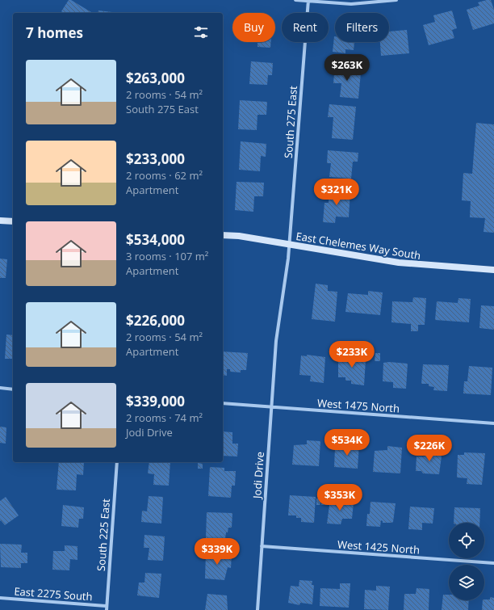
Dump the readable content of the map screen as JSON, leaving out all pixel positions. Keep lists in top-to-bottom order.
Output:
{
  "streets": {
    "street": [
      "South 275 East",
      "East Chelemes Way South",
      "West 1475 North",
      "Jodi Drive",
      "South 225 East",
      "West 1425 North",
      "East 2275 South"
    ]
  },
  "crossings": [
    ["South 275 East", "East Chelemes Way South"],
    ["South 275 East", "Jodi Drive"],
    ["West 1475 North", "Jodi Drive"],
    ["Jodi Drive", "West 1425 North"],
    ["South 225 East", "East 2275 South"]
  ],
  "page": {
    "chip": ["Buy", "Rent", "Filters"],
    "heading": "7 homes",
    "list": [
      {
        "name": "$263,000",
        "note": "2 rooms · 54 m² · South 275 East"
      },
      {
        "name": "$233,000",
        "note": "2 rooms · 62 m² · Apartment"
      },
      {
        "name": "$534,000",
        "note": "3 rooms · 107 m² · Apartment"
      },
      {
        "name": "$226,000",
        "note": "2 rooms · 54 m² · Apartment"
      },
      {
        "name": "$339,000",
        "note": "2 rooms · 74 m² · Jodi Drive"
      }
    ],
    "price": [
      "$263K",
      "$321K",
      "$233K",
      "$534K",
      "$226K",
      "$353K",
      "$339K"
    ]
  }
}
